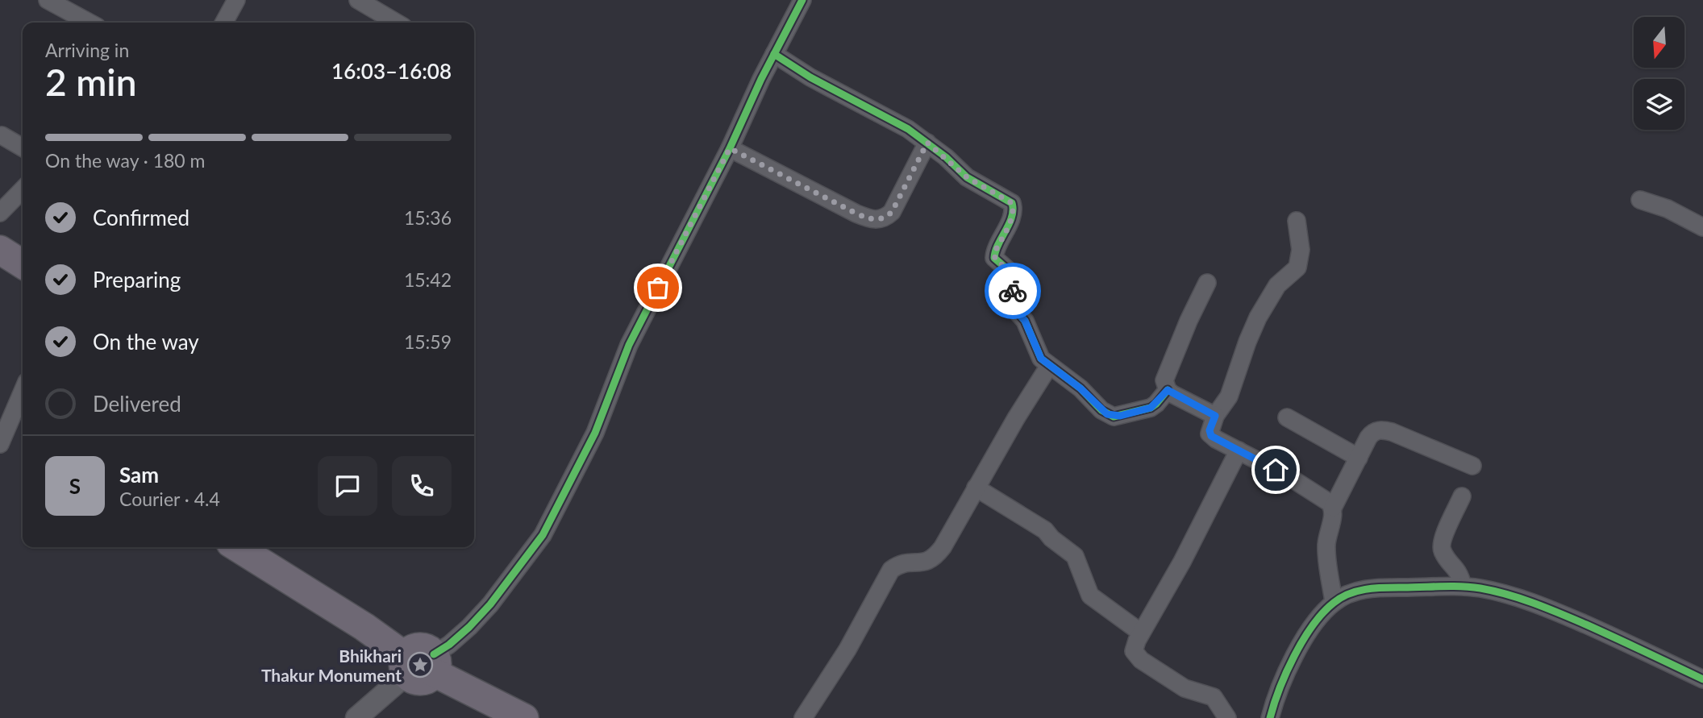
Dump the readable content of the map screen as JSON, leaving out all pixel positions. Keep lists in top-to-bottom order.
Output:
{
  "places": {
    "place": ["Bhikhari Thakur Monument"]
  },
  "north": "bottom",
  "page": {
    "heading": ["2 min", "Arriving in", "16:03–16:08"],
    "panel": ["Sam", "Courier · 4.4"],
    "bar": "On the way · 180 m",
    "list": [
      ["Confirmed", "15:36"],
      ["Preparing", "15:42"],
      ["On the way", "15:59"],
      "Delivered"
    ],
    "round": "S"
  }
}
